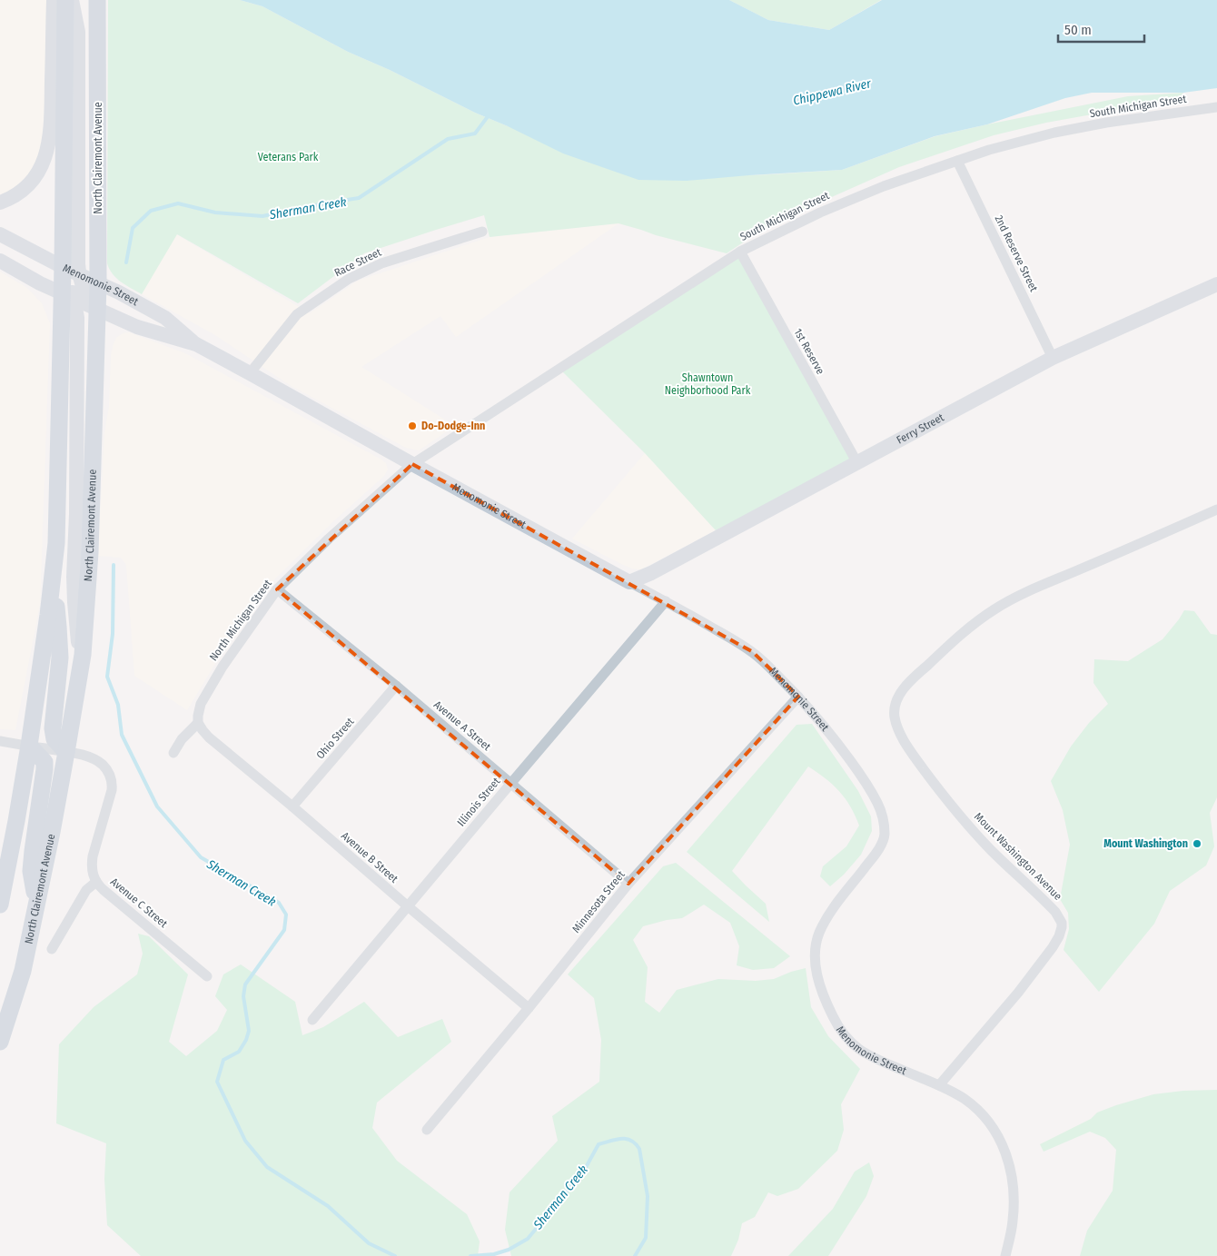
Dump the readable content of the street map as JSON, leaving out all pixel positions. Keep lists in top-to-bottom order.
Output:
{
  "streets": {
    "main road": ["North Clairemont Avenue", "Menomonie Street", "Ferry Street"],
    "street": [
      "South Michigan Street",
      "2nd Reserve Street",
      "Race Street",
      "1st Reserve",
      "North Michigan Street",
      "Avenue A Street",
      "Ohio Street",
      "Illinois Street",
      "Mount Washington Avenue",
      "Avenue B Street",
      "Minnesota Street",
      "Avenue C Street"
    ]
  },
  "crossings": [
    ["South Michigan Street", "2nd Reserve Street"],
    ["South Michigan Street", "Menomonie Street"],
    ["South Michigan Street", "1st Reserve"],
    ["South Michigan Street", "North Michigan Street"],
    ["North Clairemont Avenue", "Menomonie Street"],
    ["North Clairemont Avenue", "Avenue C Street"],
    ["2nd Reserve Street", "Ferry Street"],
    ["Race Street", "Menomonie Street"],
    ["Menomonie Street", "Ferry Street"],
    ["Menomonie Street", "North Michigan Street"],
    ["Menomonie Street", "Illinois Street"],
    ["Menomonie Street", "Mount Washington Avenue"],
    ["Menomonie Street", "Minnesota Street"],
    ["1st Reserve", "Ferry Street"],
    ["North Michigan Street", "Avenue A Street"],
    ["North Michigan Street", "Avenue B Street"],
    ["Avenue A Street", "Ohio Street"],
    ["Avenue A Street", "Illinois Street"],
    ["Avenue A Street", "Minnesota Street"],
    ["Ohio Street", "Avenue B Street"],
    ["Illinois Street", "Avenue B Street"],
    ["Avenue B Street", "Minnesota Street"]
  ],
  "water": ["Chippewa River", "Sherman Creek"],
  "parks": ["Veterans Park", "Shawntown Neighborhood Park"],
  "places": ["Do-Dodge-Inn", "Mount Washington"],
  "scale_bar": "50 m"
}
